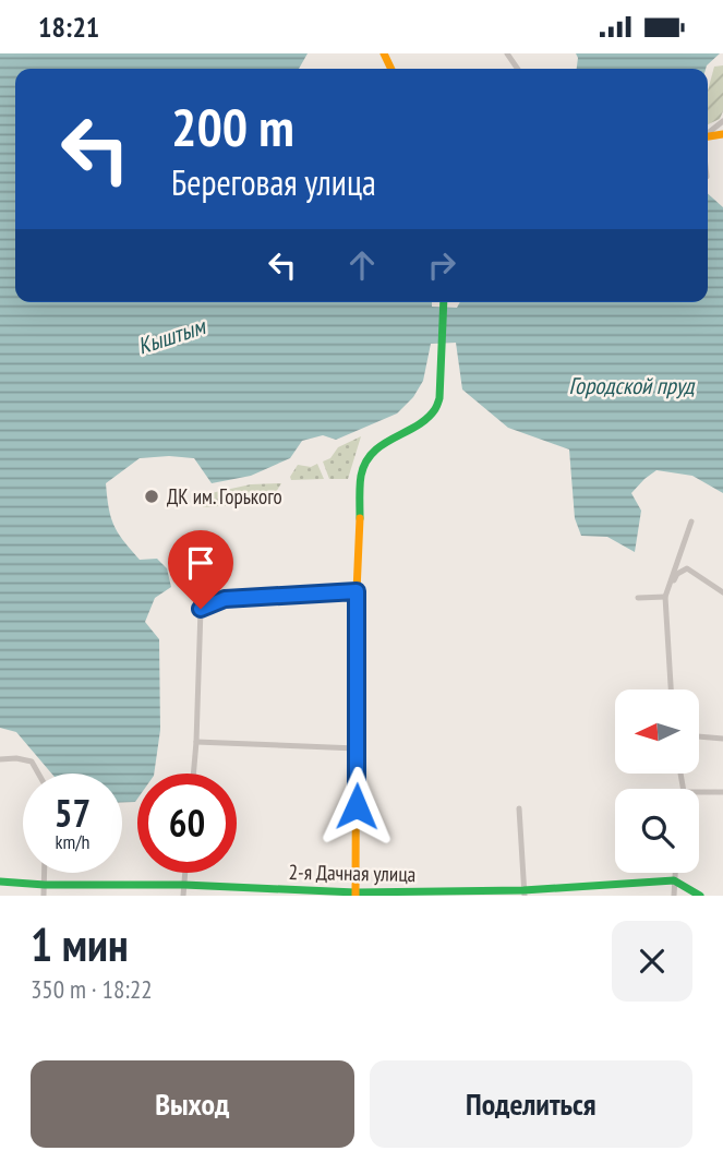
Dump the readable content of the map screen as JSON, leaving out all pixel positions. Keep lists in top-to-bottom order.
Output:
{
  "streets": {
    "street": ["2-я Дачная улица"]
  },
  "water": ["Кыштым", "Городской пруд"],
  "places": ["ДК им. Горького"],
  "north": "left",
  "page": {
    "status": "18:21",
    "turn": ["200 m", "Береговая улица"],
    "speed": "57 km/h",
    "limit": "60",
    "heading": ["1 мин", "350 m · 18:22"],
    "buttons": ["Выход", "Поделиться"]
  }
}
